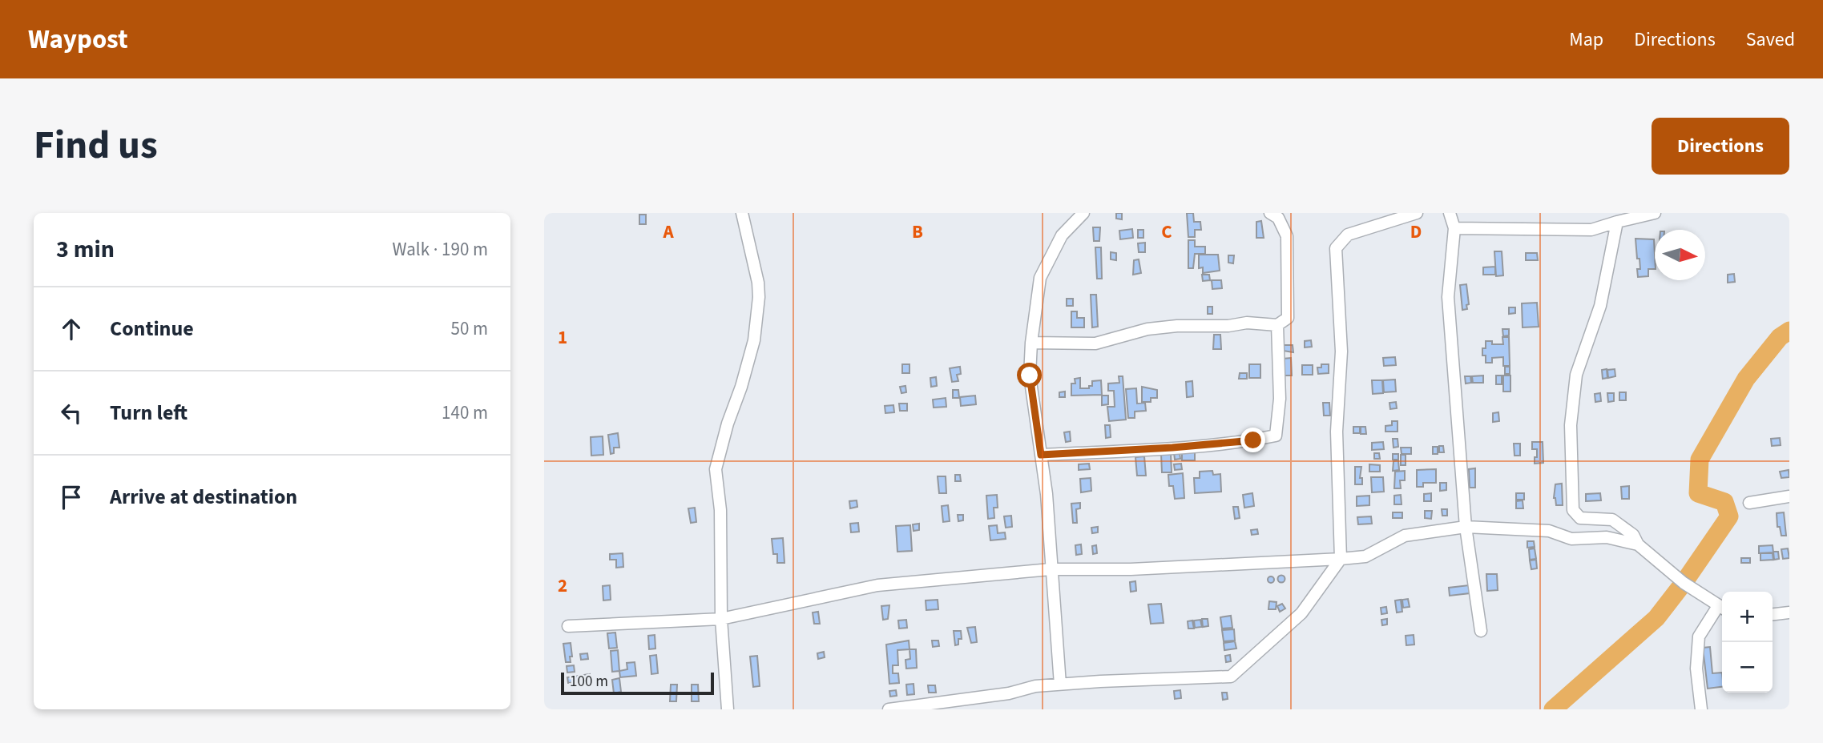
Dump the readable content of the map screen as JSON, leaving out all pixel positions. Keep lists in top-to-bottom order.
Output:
{
  "scale_bar": "100 m",
  "north": "right",
  "page": {
    "header": "Waypost",
    "nav": ["Map", "Directions", "Saved"],
    "title": "Find us",
    "buttons": "Directions",
    "heading": ["3 min", "Walk · 190 m"],
    "list": [
      ["Continue", "50 m"],
      ["Turn left", "140 m"],
      "Arrive at destination"
    ],
    "map_buttons": ["+", "−"],
    "scale": "100 m"
  },
  "grid": {
    "columns": [
      "A",
      "B",
      "C",
      "D"
    ],
    "rows": ["1", "2"]
  }
}
